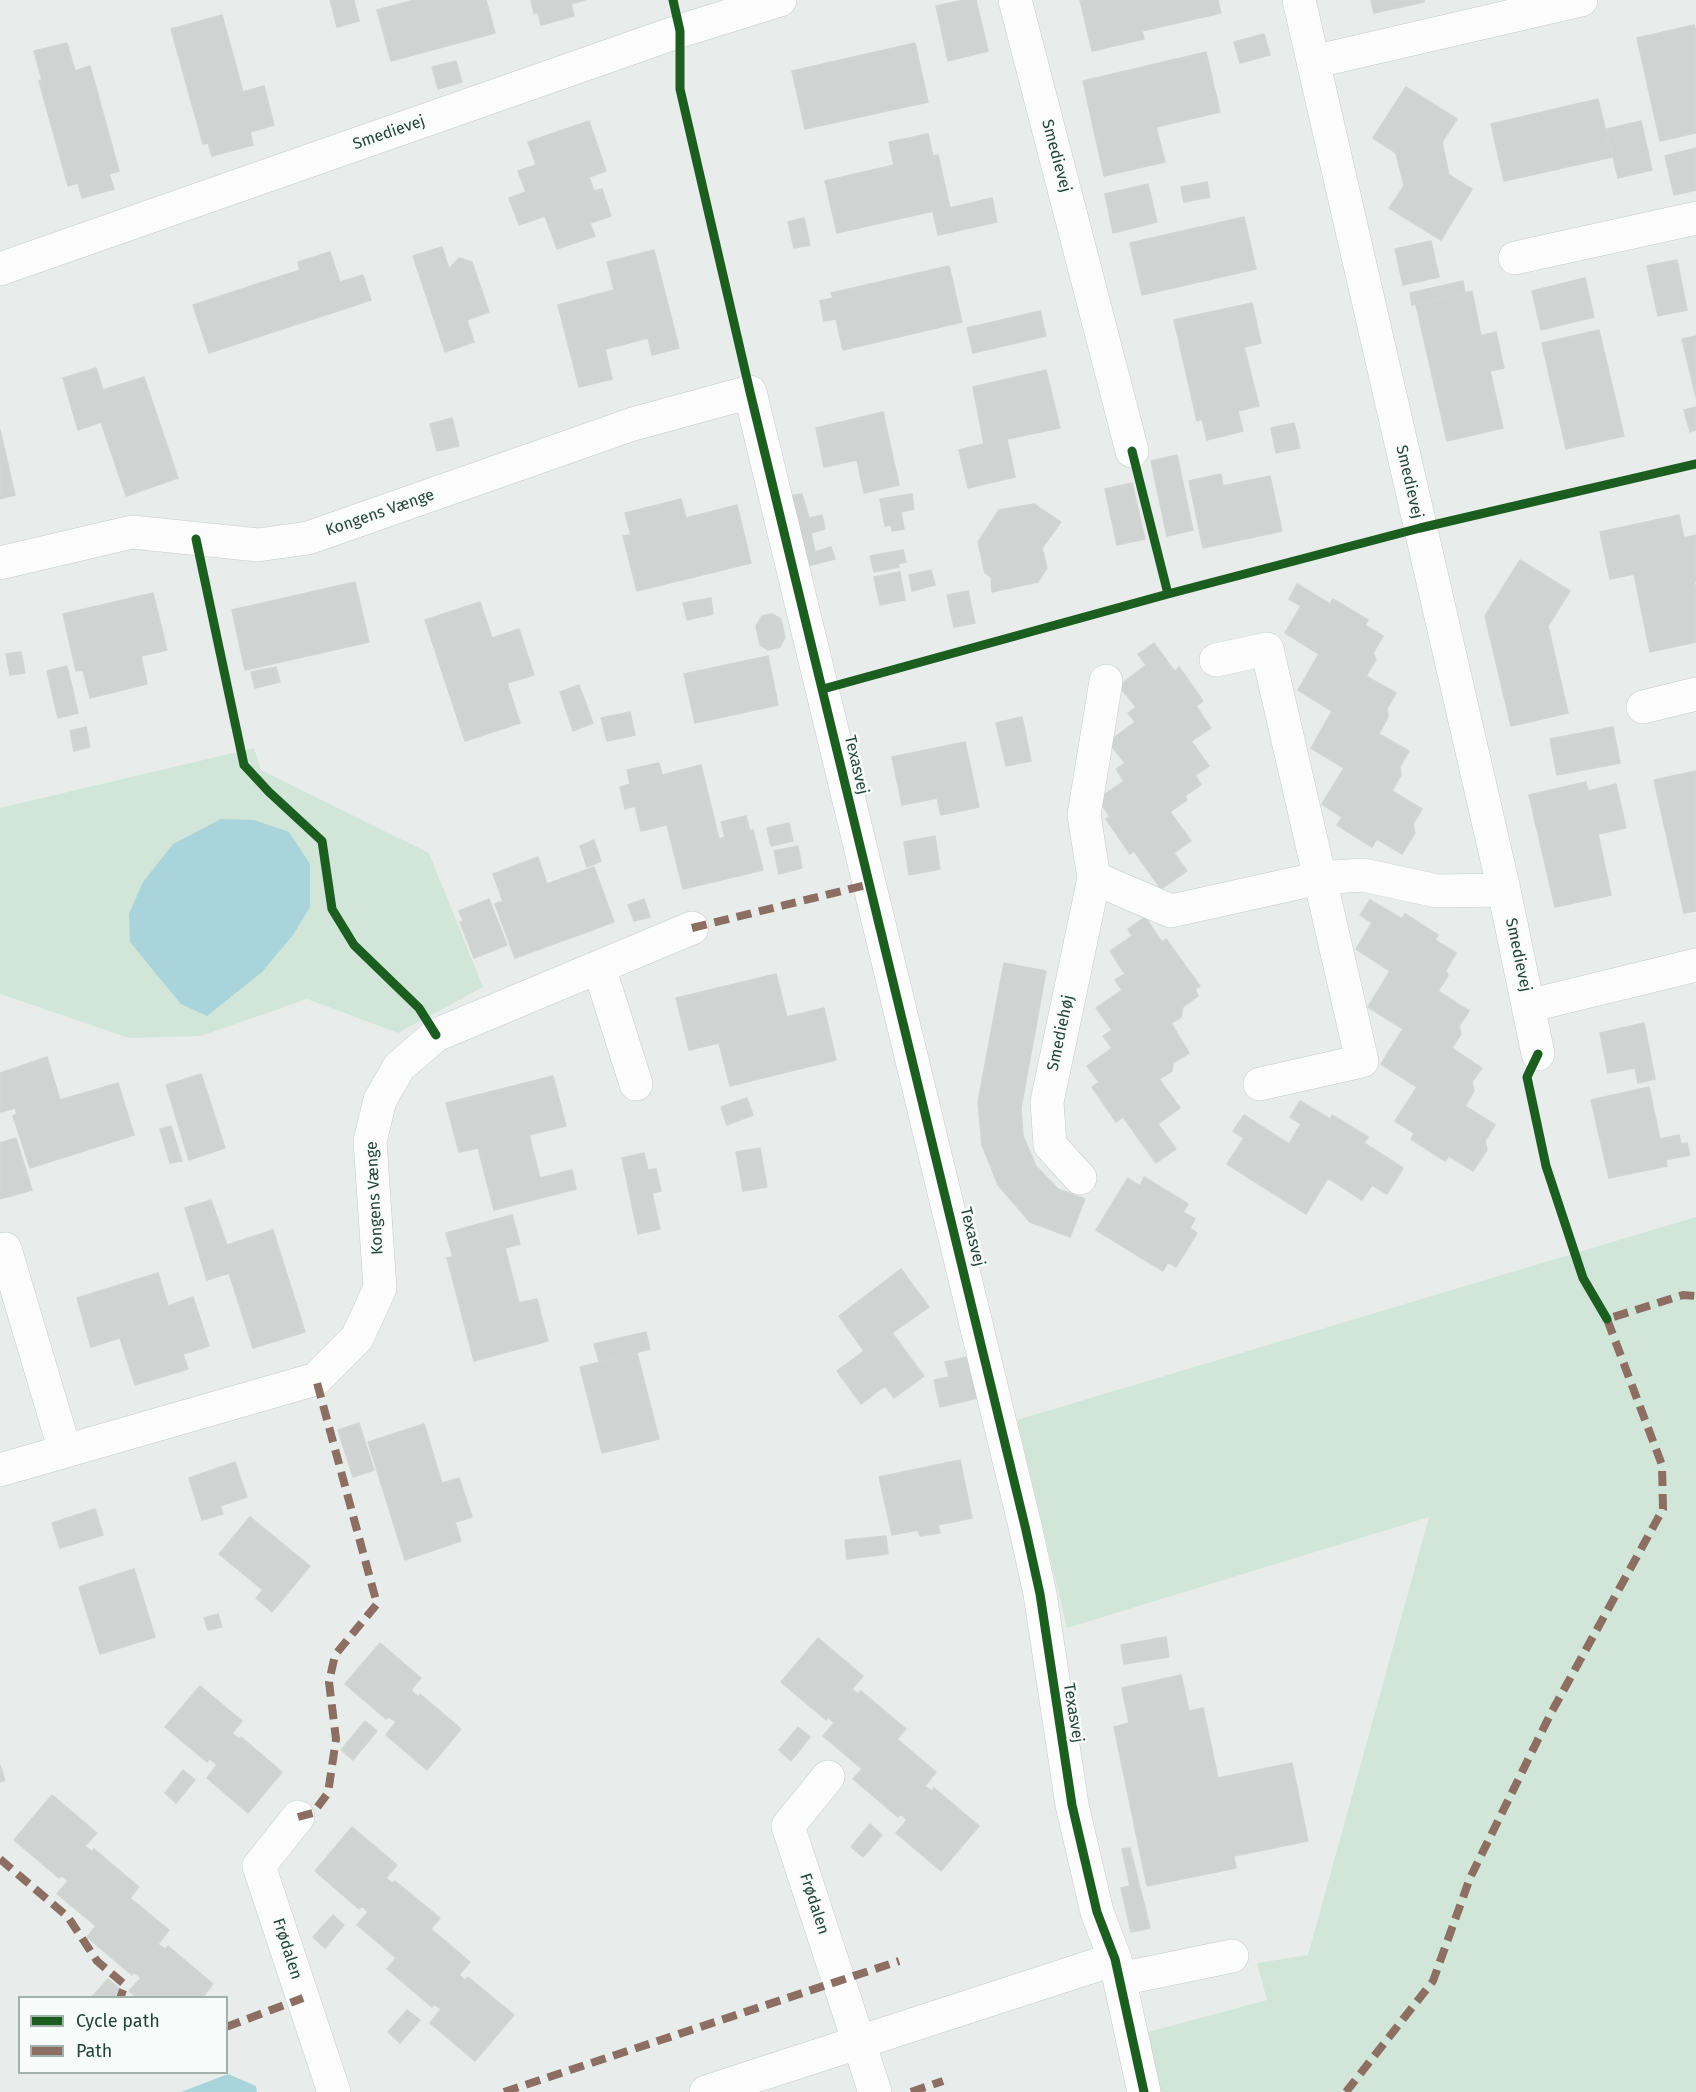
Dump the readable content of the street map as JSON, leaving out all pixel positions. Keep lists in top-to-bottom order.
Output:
{
  "streets": {
    "street": [
      "Smedievej",
      "Kongens Vænge",
      "Texasvej",
      "Smediehøj",
      "Frødalen"
    ]
  },
  "crossings": [
    ["Kongens Vænge", "Texasvej"]
  ],
  "legend": ["Cycle path", "Path"]
}
